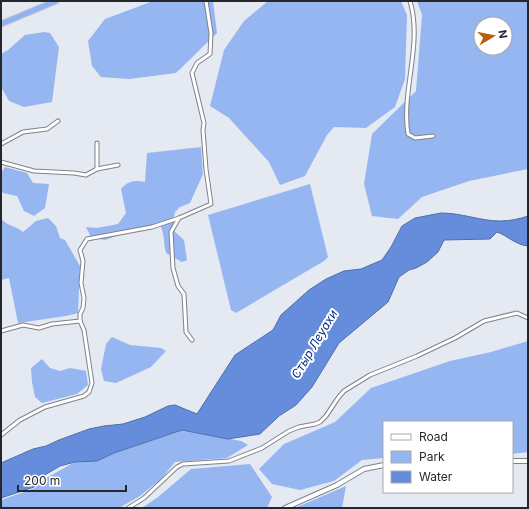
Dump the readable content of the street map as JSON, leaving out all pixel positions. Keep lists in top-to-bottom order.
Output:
{
  "water": ["Стыр Леуахи"],
  "legend": ["Road", "Park", "Water"],
  "scale_bar": "200 m",
  "north": "right"
}
